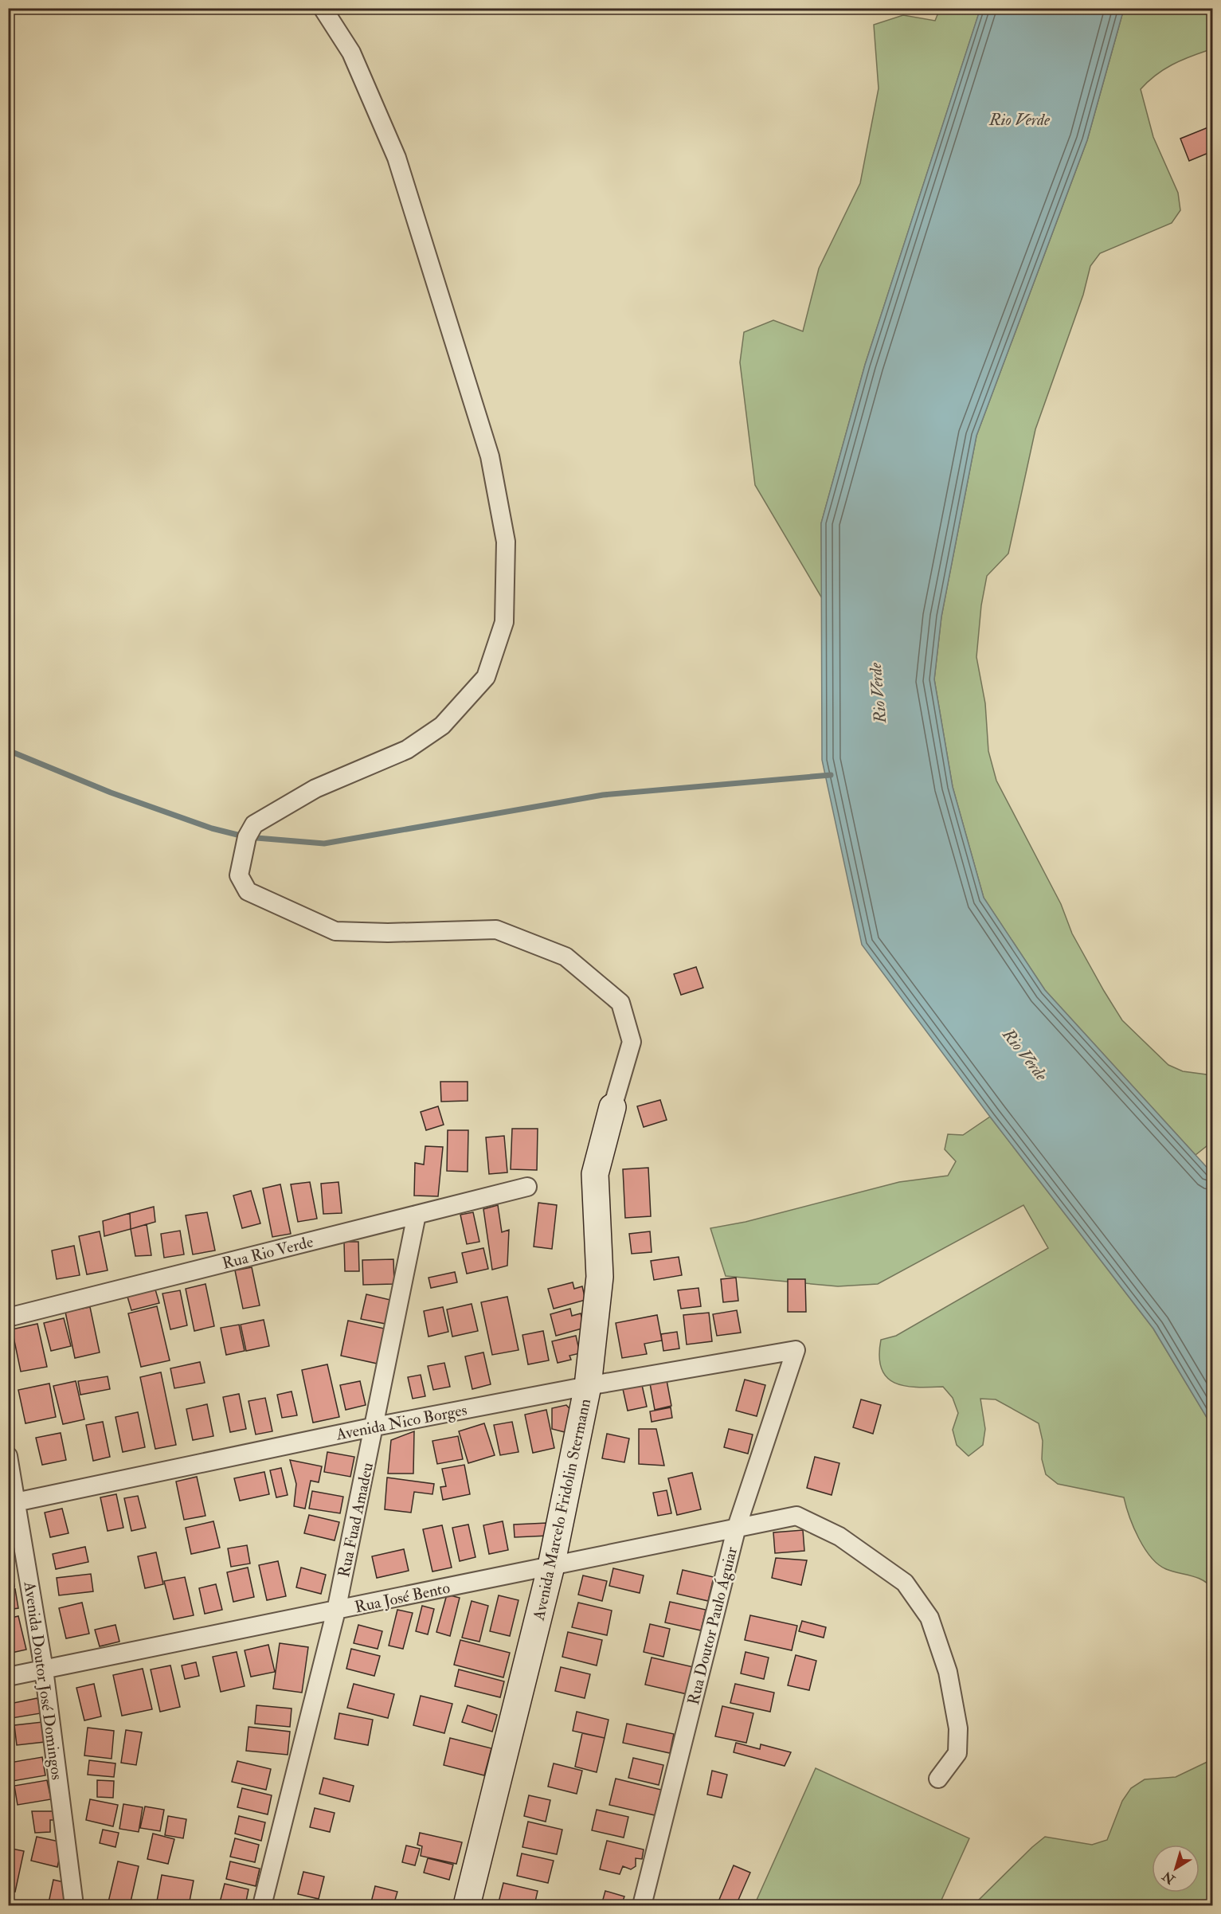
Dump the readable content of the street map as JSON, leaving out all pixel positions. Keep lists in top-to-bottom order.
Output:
{
  "streets": {
    "street": [
      "Rua Rio Verde",
      "Avenida Nico Borges",
      "Avenida Marcelo Fridolin Stermann",
      "Rua Fuad Amadeu",
      "Rua José Bento",
      "Rua Doutor Paulo Águiar",
      "Avenida Doutor José Domingos"
    ]
  },
  "crossings": [
    ["Rua Rio Verde", "Rua Fuad Amadeu"],
    ["Avenida Nico Borges", "Avenida Marcelo Fridolin Stermann"],
    ["Avenida Nico Borges", "Rua Fuad Amadeu"],
    ["Avenida Nico Borges", "Rua Doutor Paulo Águiar"],
    ["Avenida Nico Borges", "Avenida Doutor José Domingos"],
    ["Avenida Marcelo Fridolin Stermann", "Rua José Bento"],
    ["Rua Fuad Amadeu", "Rua José Bento"],
    ["Rua José Bento", "Rua Doutor Paulo Águiar"],
    ["Rua José Bento", "Avenida Doutor José Domingos"]
  ],
  "water": ["Rio Verde"],
  "north": "bottom left"
}
